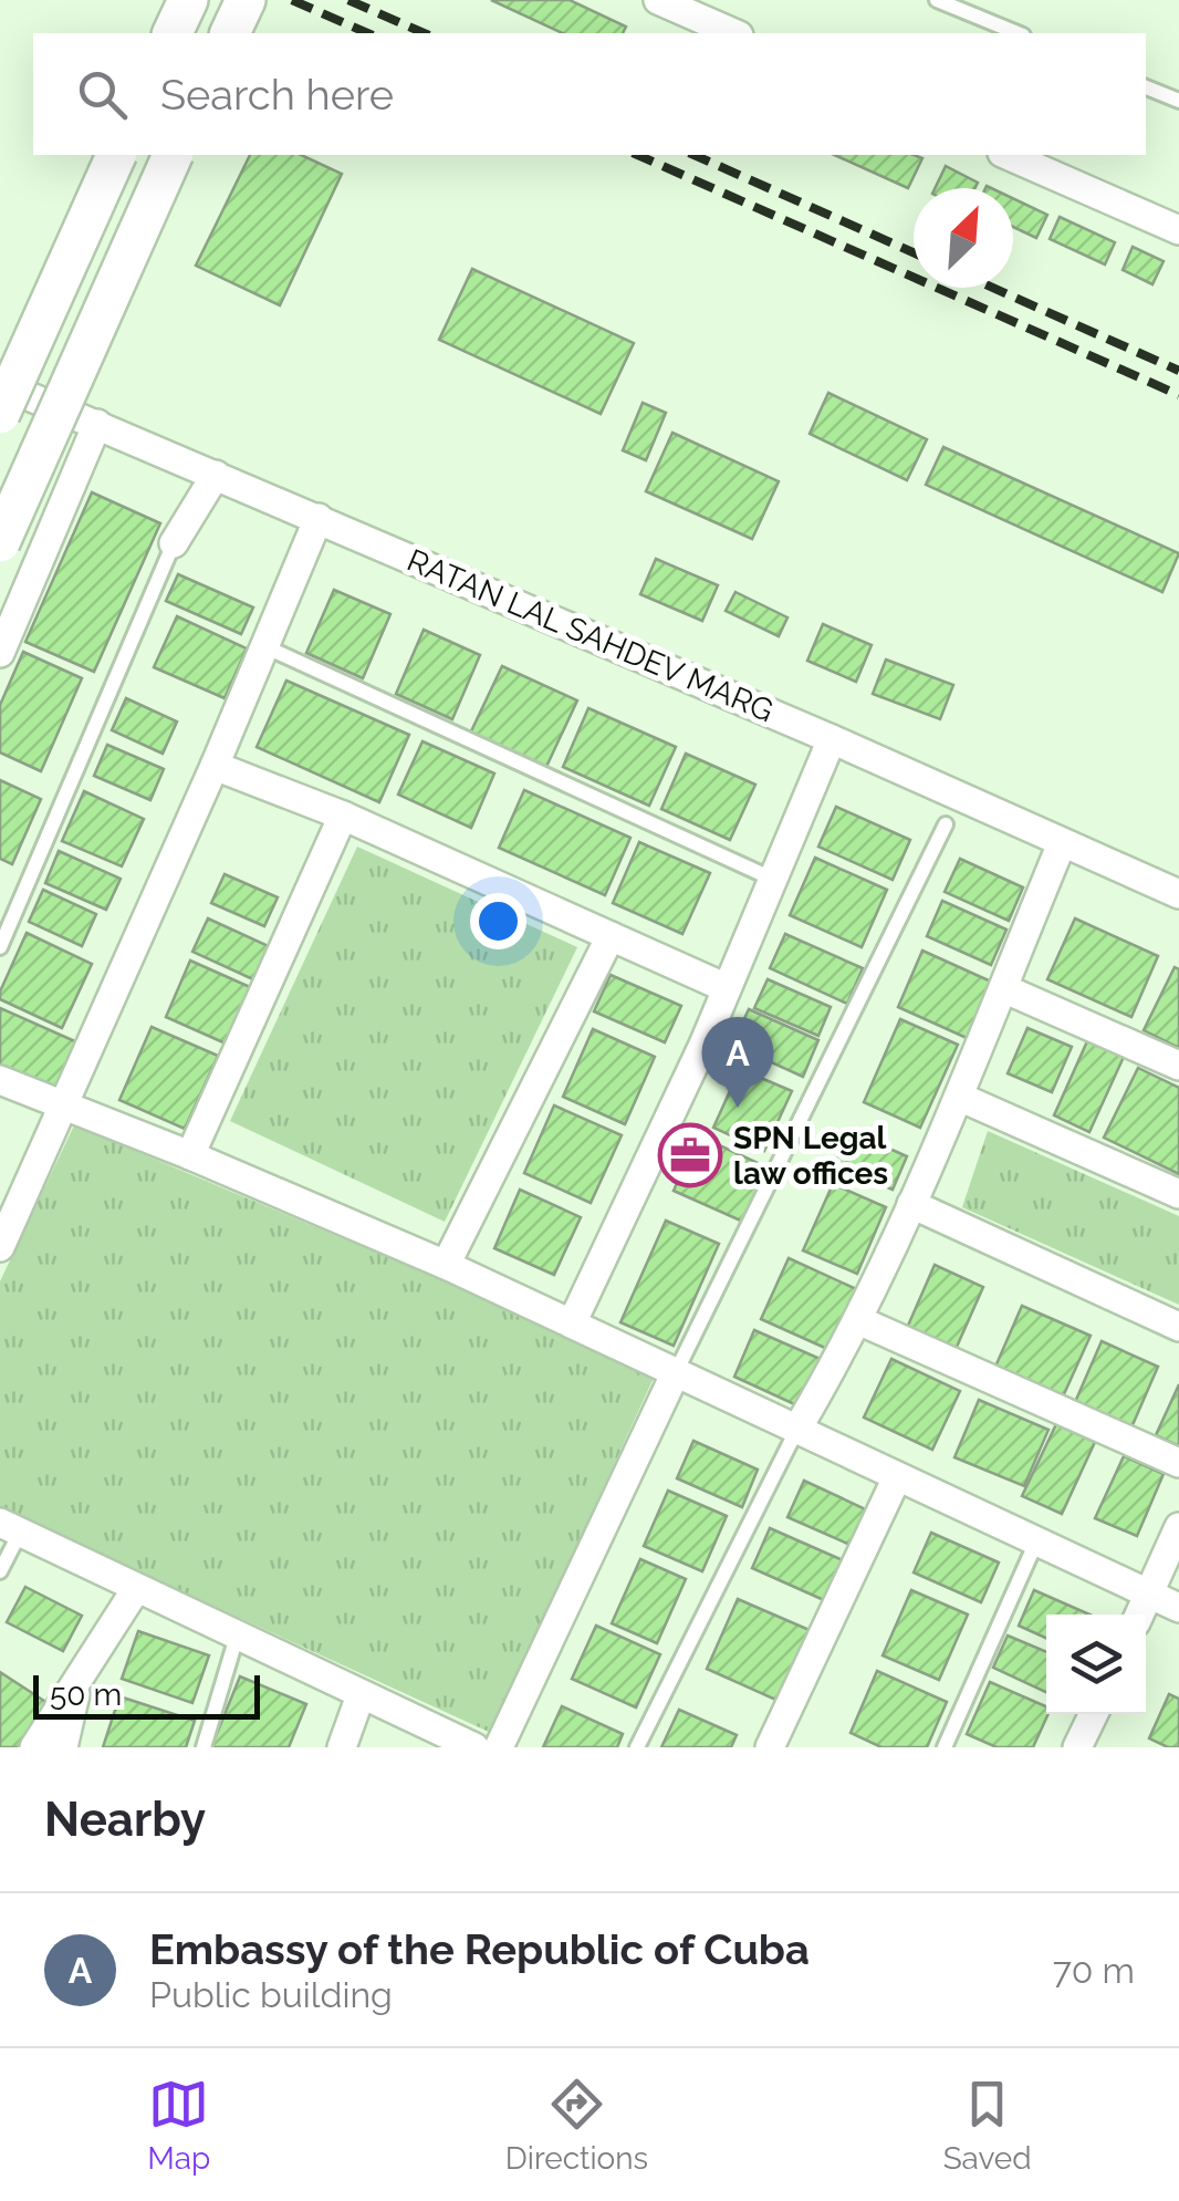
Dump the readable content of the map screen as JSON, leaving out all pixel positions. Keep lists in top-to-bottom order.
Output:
{
  "streets": {
    "street": ["RATAN LAL SAHDEV MARG"]
  },
  "places": {
    "office": ["SPN Legal law offices"]
  },
  "scale_bar": "50 m",
  "north": "top right",
  "page": {
    "search": "Search here",
    "pins": "A",
    "scale": "50 m",
    "heading": "Nearby",
    "list": [
      {
        "mark": "A",
        "name": "Embassy of the Republic of Cuba",
        "note": "Public building",
        "value": "70 m"
      }
    ],
    "nav": ["Map", "Directions", "Saved"]
  }
}
